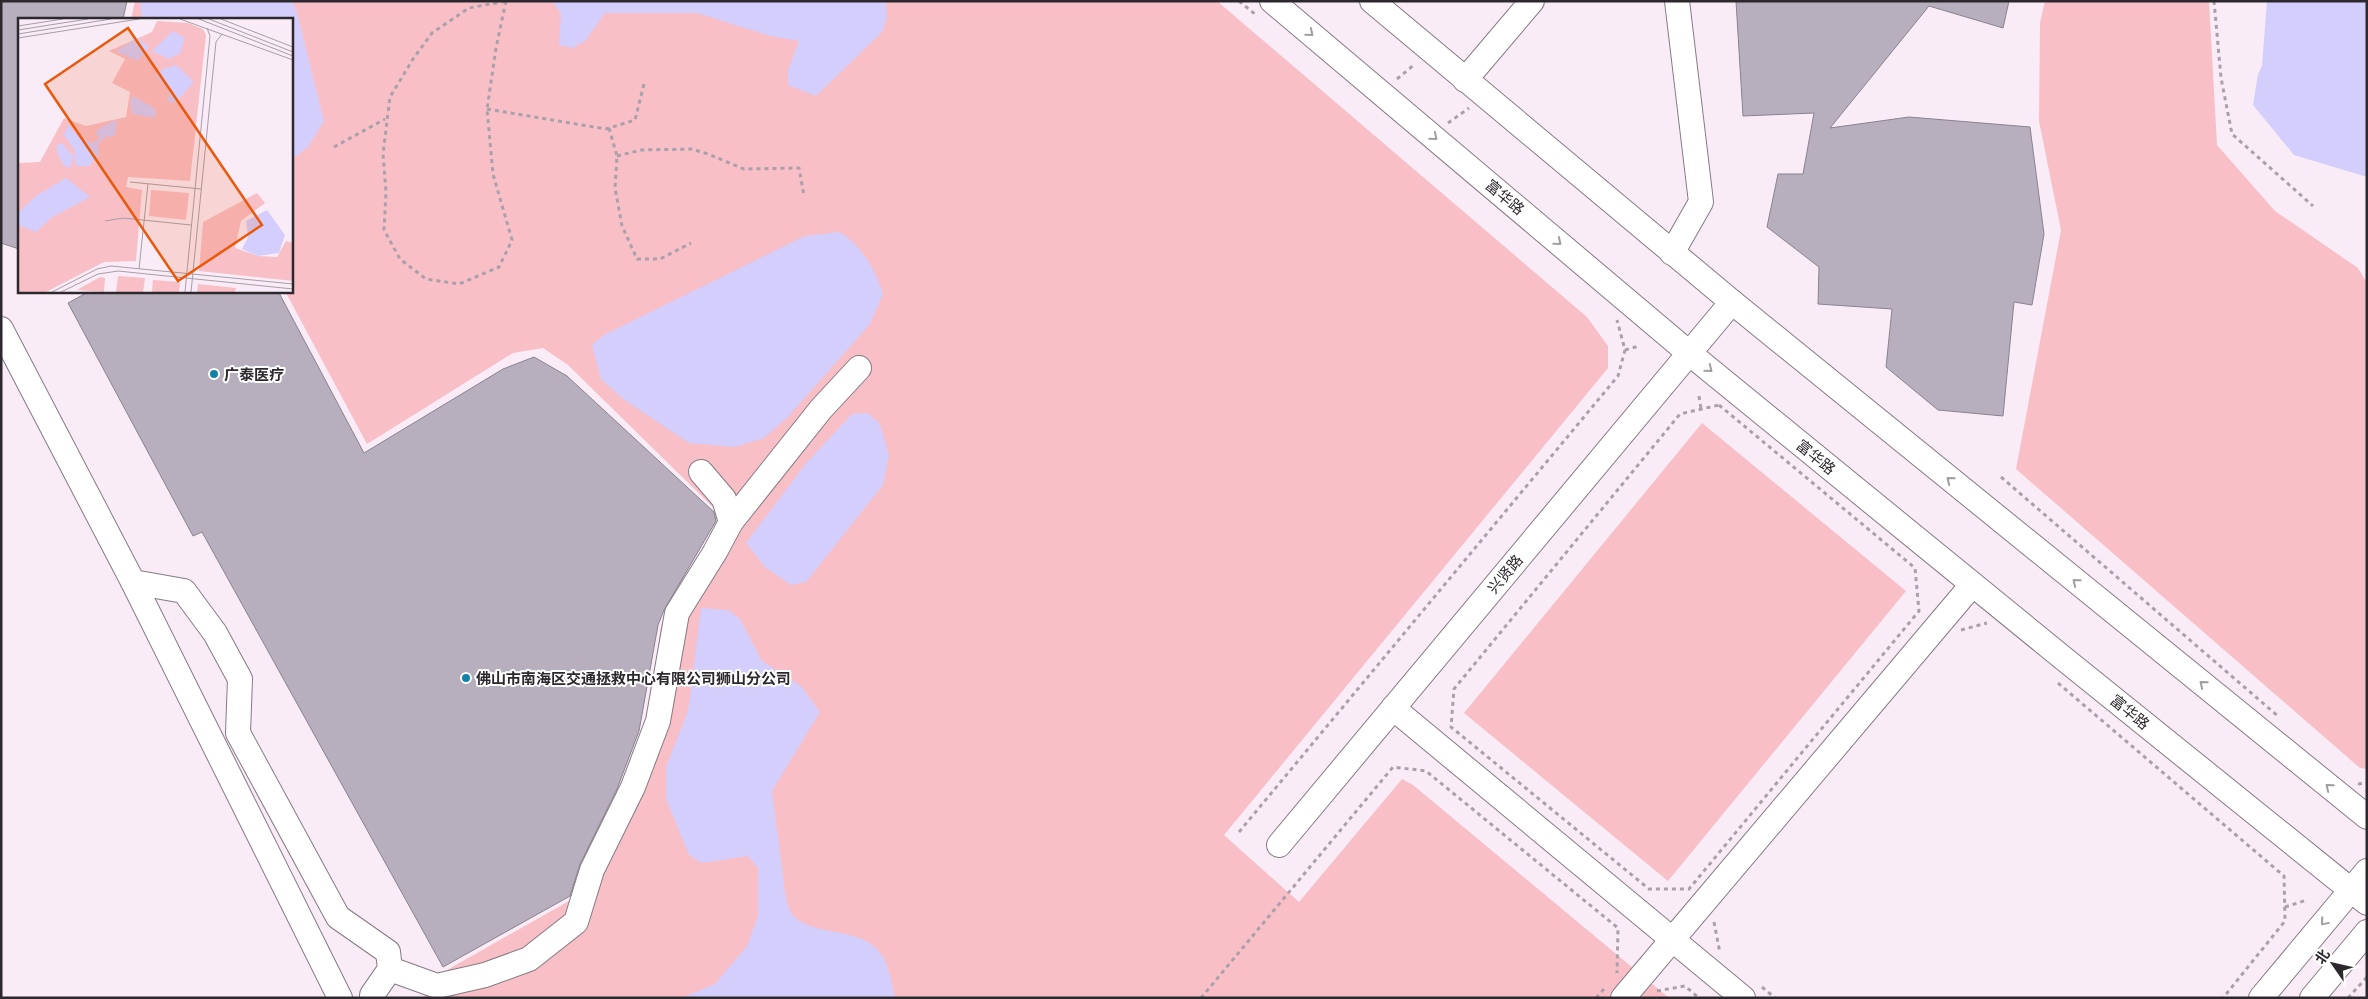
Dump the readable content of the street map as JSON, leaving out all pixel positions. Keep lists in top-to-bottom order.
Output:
{
  "streets": {
    "street": ["富华路", "兴贤路"]
  },
  "crossings": [
    ["富华路", "兴贤路"]
  ],
  "places": ["广泰医疗", "佛山市南海区交通拯救中心有限公司狮山分公司"],
  "north": "top left"
}
